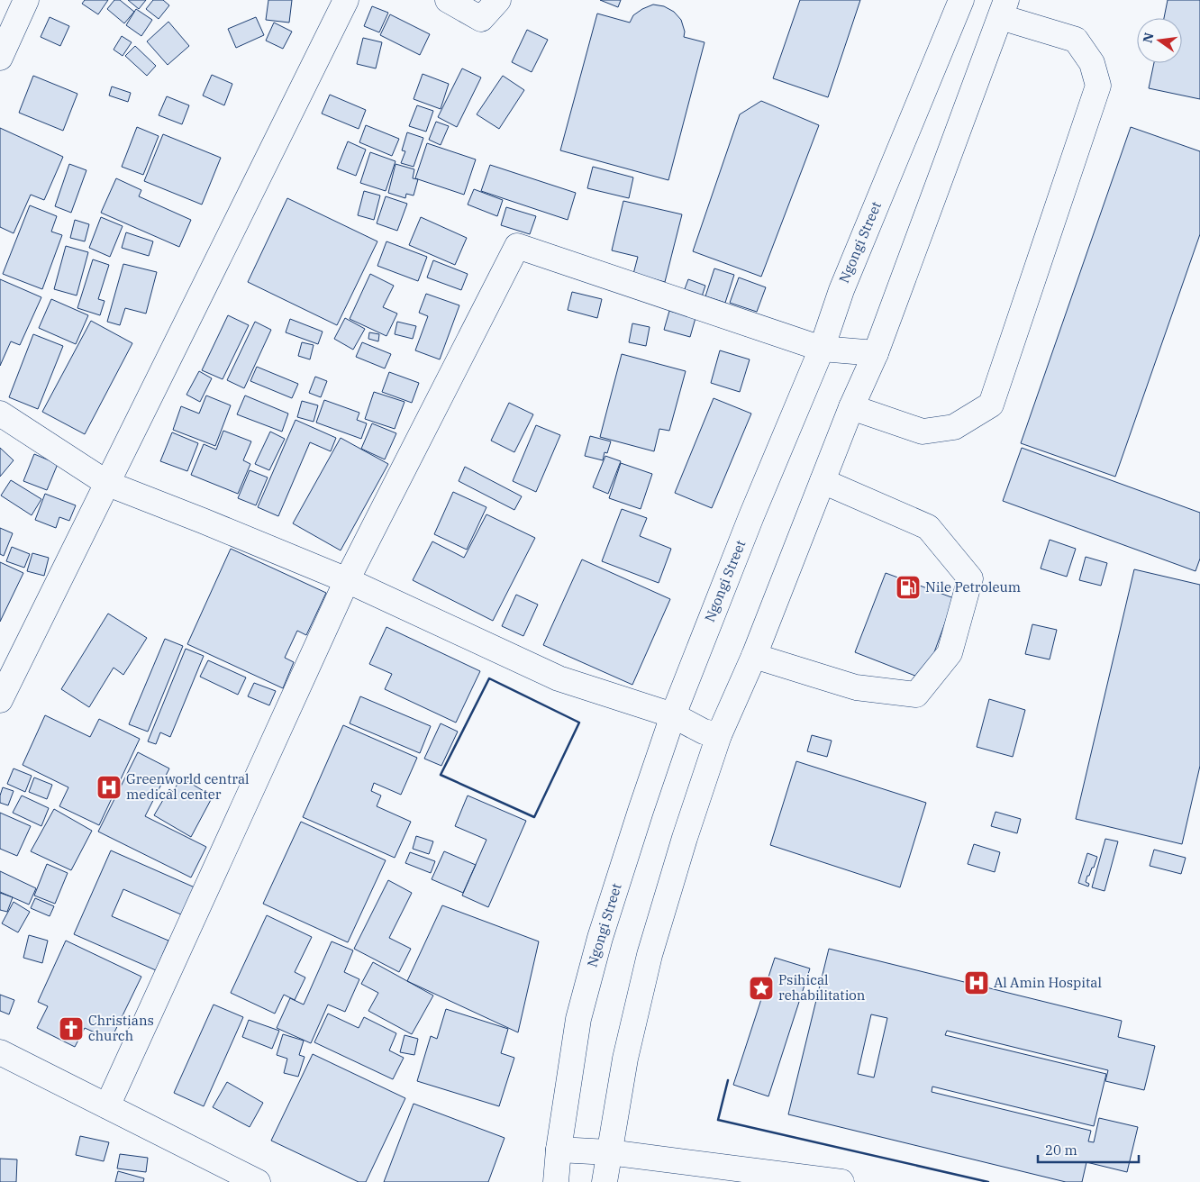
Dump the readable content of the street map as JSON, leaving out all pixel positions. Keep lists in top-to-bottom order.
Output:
{
  "streets": {
    "street": ["Ngongi Street"]
  },
  "places": {
    "fuel station": ["Nile Petroleum"],
    "hospital": ["Greenworld central medical center", "Al Amin Hospital"],
    "place": ["Psihical rehabilitation"],
    "church": ["Christians church"]
  },
  "scale_bar": "20 m",
  "north": "left"
}
